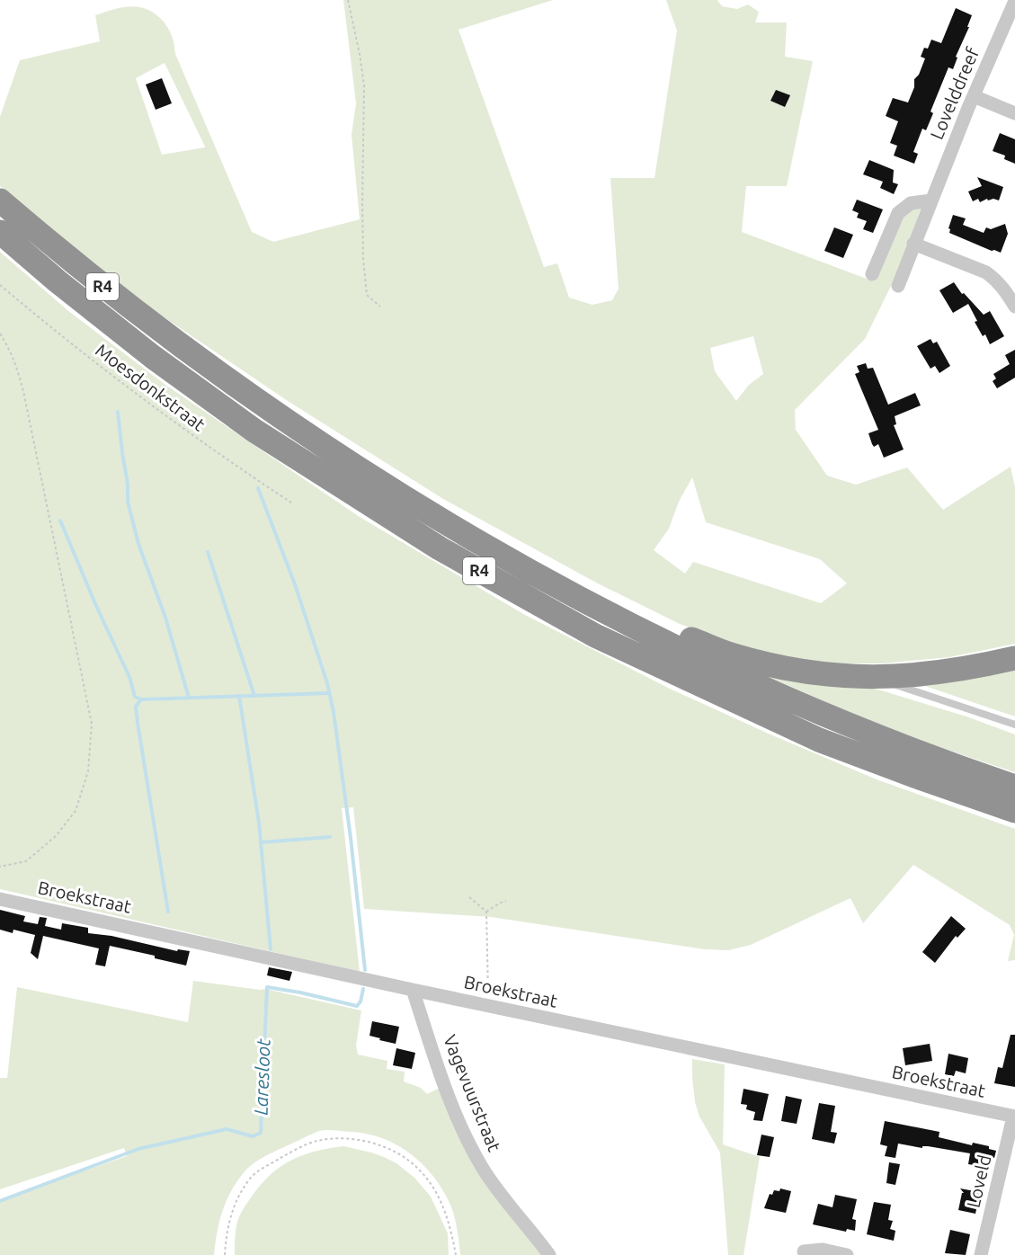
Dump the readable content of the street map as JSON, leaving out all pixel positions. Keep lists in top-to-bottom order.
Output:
{
  "streets": {
    "highway": ["R4"],
    "street": [
      "Lovelddreef",
      "Broekstraat",
      "Vagevuurstraat",
      "Loveld"
    ],
    "path": ["Moesdonkstraat"]
  },
  "crossings": [
    ["Broekstraat", "Vagevuurstraat"],
    ["Broekstraat", "Loveld"]
  ],
  "water": ["Laresloot"]
}
